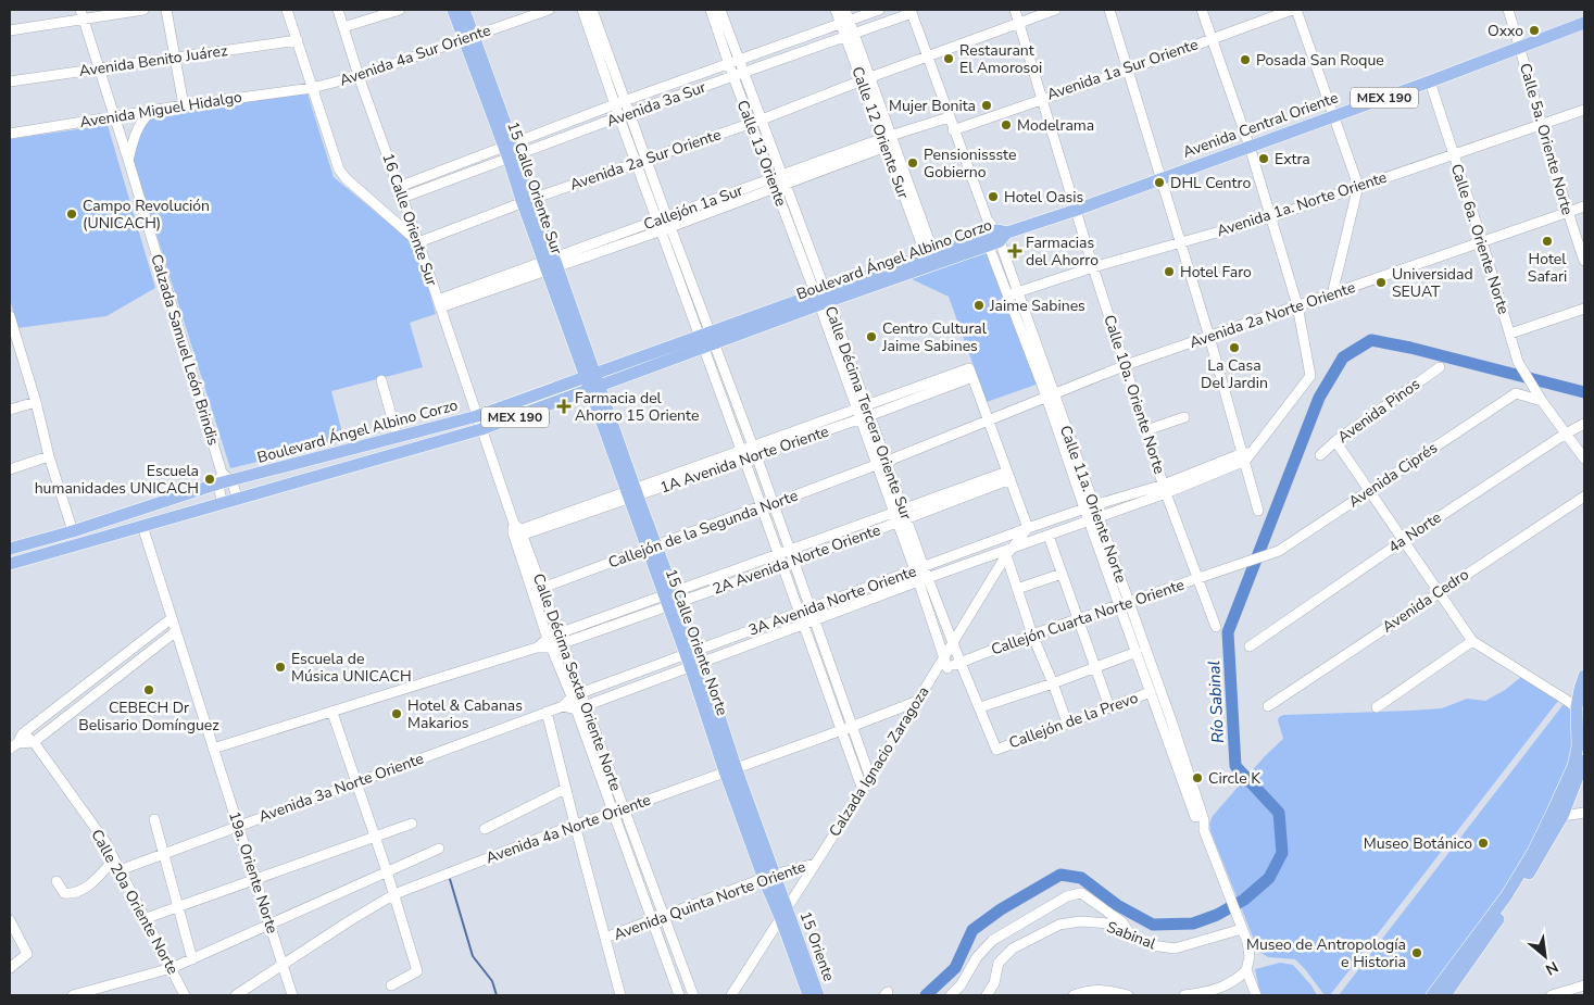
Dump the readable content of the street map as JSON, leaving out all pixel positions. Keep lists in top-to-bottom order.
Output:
{
  "streets": {
    "main road": [
      "MEX 190",
      "Avenida Central Oriente",
      "15 Calle Oriente Sur",
      "Boulevard Ángel Albino Corzo",
      "15 Calle Oriente Norte",
      "15 Oriente"
    ],
    "street": [
      "Avenida 4a Sur Oriente",
      "Avenida Benito Juárez",
      "Avenida 1a Sur Oriente",
      "Avenida 3a Sur",
      "Avenida Miguel Hidalgo",
      "Calle 12 Oriente Sur",
      "Calle 5a. Oriente Norte",
      "Calle 13 Oriente",
      "Avenida 2a Sur Oriente",
      "Avenida 1a. Norte Oriente",
      "Callejón 1a Sur",
      "16 Calle Oriente Sur",
      "Calle 6a. Oriente Norte",
      "Avenida 2a Norte Oriente",
      "Calzada Samuel León Brindis",
      "Calle 10a. Oriente Norte",
      "Avenida Pinos",
      "Calle Décima Tercera Oriente Sur",
      "1A Avenida Norte Oriente",
      "Avenida Ciprés",
      "Calle 11a. Oriente Norte",
      "Callejón de la Segunda Norte",
      "4a Norte",
      "2A Avenida Norte Oriente",
      "3A Avenida Norte Oriente",
      "Avenida Cedro",
      "Callejón Cuarta Norte Oriente",
      "Calle Décima Sexta Oriente Norte",
      "Callejón de la Prevo",
      "Calzada Ignacio Zaragoza",
      "Avenida 3a Norte Oriente",
      "Avenida 4a Norte Oriente",
      "19a. Oriente Norte",
      "Avenida Quinta Norte Oriente",
      "Calle 20a Oriente Norte",
      "Sabinal"
    ]
  },
  "crossings": [
    ["Avenida 4a Sur Oriente", "Avenida Miguel Hidalgo"],
    ["Avenida 4a Sur Oriente", "15 Calle Oriente Sur"],
    ["Avenida 4a Sur Oriente", "16 Calle Oriente Sur"],
    ["Avenida Benito Juárez", "Calzada Samuel León Brindis"],
    ["Avenida 1a Sur Oriente", "Calle 10a. Oriente Norte"],
    ["Avenida 3a Sur", "Calle 12 Oriente Sur"],
    ["Avenida 3a Sur", "Calle 13 Oriente"],
    ["Avenida 3a Sur", "15 Calle Oriente Sur"],
    ["Avenida 3a Sur", "16 Calle Oriente Sur"],
    ["Avenida 3a Sur", "Calle Décima Tercera Oriente Sur"],
    ["Avenida Miguel Hidalgo", "Calzada Samuel León Brindis"],
    ["Avenida Central Oriente", "Calle 5a. Oriente Norte"],
    ["Avenida Central Oriente", "Calle 6a. Oriente Norte"],
    ["Avenida Central Oriente", "Boulevard Ángel Albino Corzo"],
    ["Avenida Central Oriente", "Calle 10a. Oriente Norte"],
    ["Avenida Central Oriente", "Calle 11a. Oriente Norte"],
    ["Calle 12 Oriente Sur", "Avenida 2a Sur Oriente"],
    ["Calle 12 Oriente Sur", "Callejón 1a Sur"],
    ["Calle 12 Oriente Sur", "Boulevard Ángel Albino Corzo"],
    ["Calle 5a. Oriente Norte", "Avenida 1a. Norte Oriente"],
    ["Calle 5a. Oriente Norte", "Avenida 2a Norte Oriente"],
    ["Calle 13 Oriente", "Avenida 2a Sur Oriente"],
    ["Calle 13 Oriente", "Callejón 1a Sur"],
    ["Calle 13 Oriente", "Calle Décima Tercera Oriente Sur"],
    ["Avenida 2a Sur Oriente", "15 Calle Oriente Sur"],
    ["Avenida 2a Sur Oriente", "16 Calle Oriente Sur"],
    ["Avenida 2a Sur Oriente", "Calle 10a. Oriente Norte"],
    ["Avenida 2a Sur Oriente", "Calle Décima Tercera Oriente Sur"],
    ["15 Calle Oriente Sur", "Callejón 1a Sur"],
    ["15 Calle Oriente Sur", "Boulevard Ángel Albino Corzo"],
    ["15 Calle Oriente Sur", "15 Calle Oriente Norte"],
    ["Avenida 1a. Norte Oriente", "Calle 6a. Oriente Norte"],
    ["Avenida 1a. Norte Oriente", "Calle 10a. Oriente Norte"],
    ["Avenida 1a. Norte Oriente", "Calle 11a. Oriente Norte"],
    ["Callejón 1a Sur", "16 Calle Oriente Sur"],
    ["Callejón 1a Sur", "Calle Décima Tercera Oriente Sur"],
    ["16 Calle Oriente Sur", "Boulevard Ángel Albino Corzo"],
    ["16 Calle Oriente Sur", "Calle Décima Sexta Oriente Norte"],
    ["Calle 6a. Oriente Norte", "Avenida 2a Norte Oriente"],
    ["Calle 6a. Oriente Norte", "Avenida Ciprés"],
    ["Calle 6a. Oriente Norte", "4a Norte"],
    ["Boulevard Ángel Albino Corzo", "Calzada Samuel León Brindis"],
    ["Boulevard Ángel Albino Corzo", "Calle Décima Tercera Oriente Sur"],
    ["Boulevard Ángel Albino Corzo", "Calle 11a. Oriente Norte"],
    ["Boulevard Ángel Albino Corzo", "15 Calle Oriente Norte"],
    ["Boulevard Ángel Albino Corzo", "Calle Décima Sexta Oriente Norte"],
    ["Boulevard Ángel Albino Corzo", "19a. Oriente Norte"],
    ["Avenida 2a Norte Oriente", "Calle 10a. Oriente Norte"],
    ["Avenida 2a Norte Oriente", "Calle 11a. Oriente Norte"],
    ["Avenida 2a Norte Oriente", "Callejón de la Segunda Norte"],
    ["Calle 10a. Oriente Norte", "3A Avenida Norte Oriente"],
    ["Calle 10a. Oriente Norte", "Callejón Cuarta Norte Oriente"],
    ["Calle Décima Tercera Oriente Sur", "1A Avenida Norte Oriente"],
    ["Calle Décima Tercera Oriente Sur", "Callejón de la Segunda Norte"],
    ["Calle Décima Tercera Oriente Sur", "2A Avenida Norte Oriente"],
    ["Calle Décima Tercera Oriente Sur", "3A Avenida Norte Oriente"],
    ["Calle Décima Tercera Oriente Sur", "Callejón Cuarta Norte Oriente"],
    ["Calle Décima Tercera Oriente Sur", "Callejón de la Prevo"],
    ["Calle Décima Tercera Oriente Sur", "Calzada Ignacio Zaragoza"],
    ["1A Avenida Norte Oriente", "15 Calle Oriente Norte"],
    ["1A Avenida Norte Oriente", "Calle Décima Sexta Oriente Norte"],
    ["Avenida Ciprés", "Callejón Cuarta Norte Oriente"],
    ["Calle 11a. Oriente Norte", "3A Avenida Norte Oriente"],
    ["Calle 11a. Oriente Norte", "Callejón Cuarta Norte Oriente"],
    ["Calle 11a. Oriente Norte", "Callejón de la Prevo"],
    ["Calle 11a. Oriente Norte", "Sabinal"],
    ["Callejón de la Segunda Norte", "15 Calle Oriente Norte"],
    ["Callejón de la Segunda Norte", "Calle Décima Sexta Oriente Norte"],
    ["2A Avenida Norte Oriente", "15 Calle Oriente Norte"],
    ["2A Avenida Norte Oriente", "Calle Décima Sexta Oriente Norte"],
    ["3A Avenida Norte Oriente", "15 Calle Oriente Norte"],
    ["3A Avenida Norte Oriente", "Calle Décima Sexta Oriente Norte"],
    ["3A Avenida Norte Oriente", "Calzada Ignacio Zaragoza"],
    ["3A Avenida Norte Oriente", "Avenida 3a Norte Oriente"],
    ["Callejón Cuarta Norte Oriente", "Calzada Ignacio Zaragoza"],
    ["15 Calle Oriente Norte", "Calzada Ignacio Zaragoza"],
    ["15 Calle Oriente Norte", "Avenida 4a Norte Oriente"],
    ["15 Calle Oriente Norte", "Avenida Quinta Norte Oriente"],
    ["15 Calle Oriente Norte", "15 Oriente"],
    ["Calle Décima Sexta Oriente Norte", "Avenida 3a Norte Oriente"],
    ["Calle Décima Sexta Oriente Norte", "Avenida 4a Norte Oriente"],
    ["Calle Décima Sexta Oriente Norte", "Avenida Quinta Norte Oriente"],
    ["Calzada Ignacio Zaragoza", "Avenida 4a Norte Oriente"],
    ["Calzada Ignacio Zaragoza", "Avenida Quinta Norte Oriente"],
    ["Calzada Ignacio Zaragoza", "15 Oriente"],
    ["Avenida 3a Norte Oriente", "19a. Oriente Norte"],
    ["Avenida 3a Norte Oriente", "Calle 20a Oriente Norte"],
    ["Avenida 4a Norte Oriente", "19a. Oriente Norte"]
  ],
  "water": ["Río Sabinal"],
  "places": {
    "other": [
      "Oxxo",
      "Restaurant El Amorosoi",
      "Posada San Roque",
      "Mujer Bonita",
      "Modelrama",
      "Extra",
      "Pensionissste Gobierno",
      "DHL Centro",
      "Hotel Oasis",
      "Campo Revolución (UNICACH)",
      "Hotel Safari",
      "Hotel Faro",
      "Universidad SEUAT",
      "Jaime Sabines",
      "Centro Cultural Jaime Sabines",
      "La Casa Del Jardin",
      "Escuela humanidades UNICACH",
      "Escuela de Música UNICACH",
      "CEBECH Dr Belisario Domínguez",
      "Hotel & Cabanas Makarios",
      "Circle K",
      "Museo Botánico",
      "Museo de Antropología e Historia"
    ],
    "health": ["Farmacias del Ahorro", "Farmacia del Ahorro 15 Oriente"]
  },
  "north": "bottom right"
}
